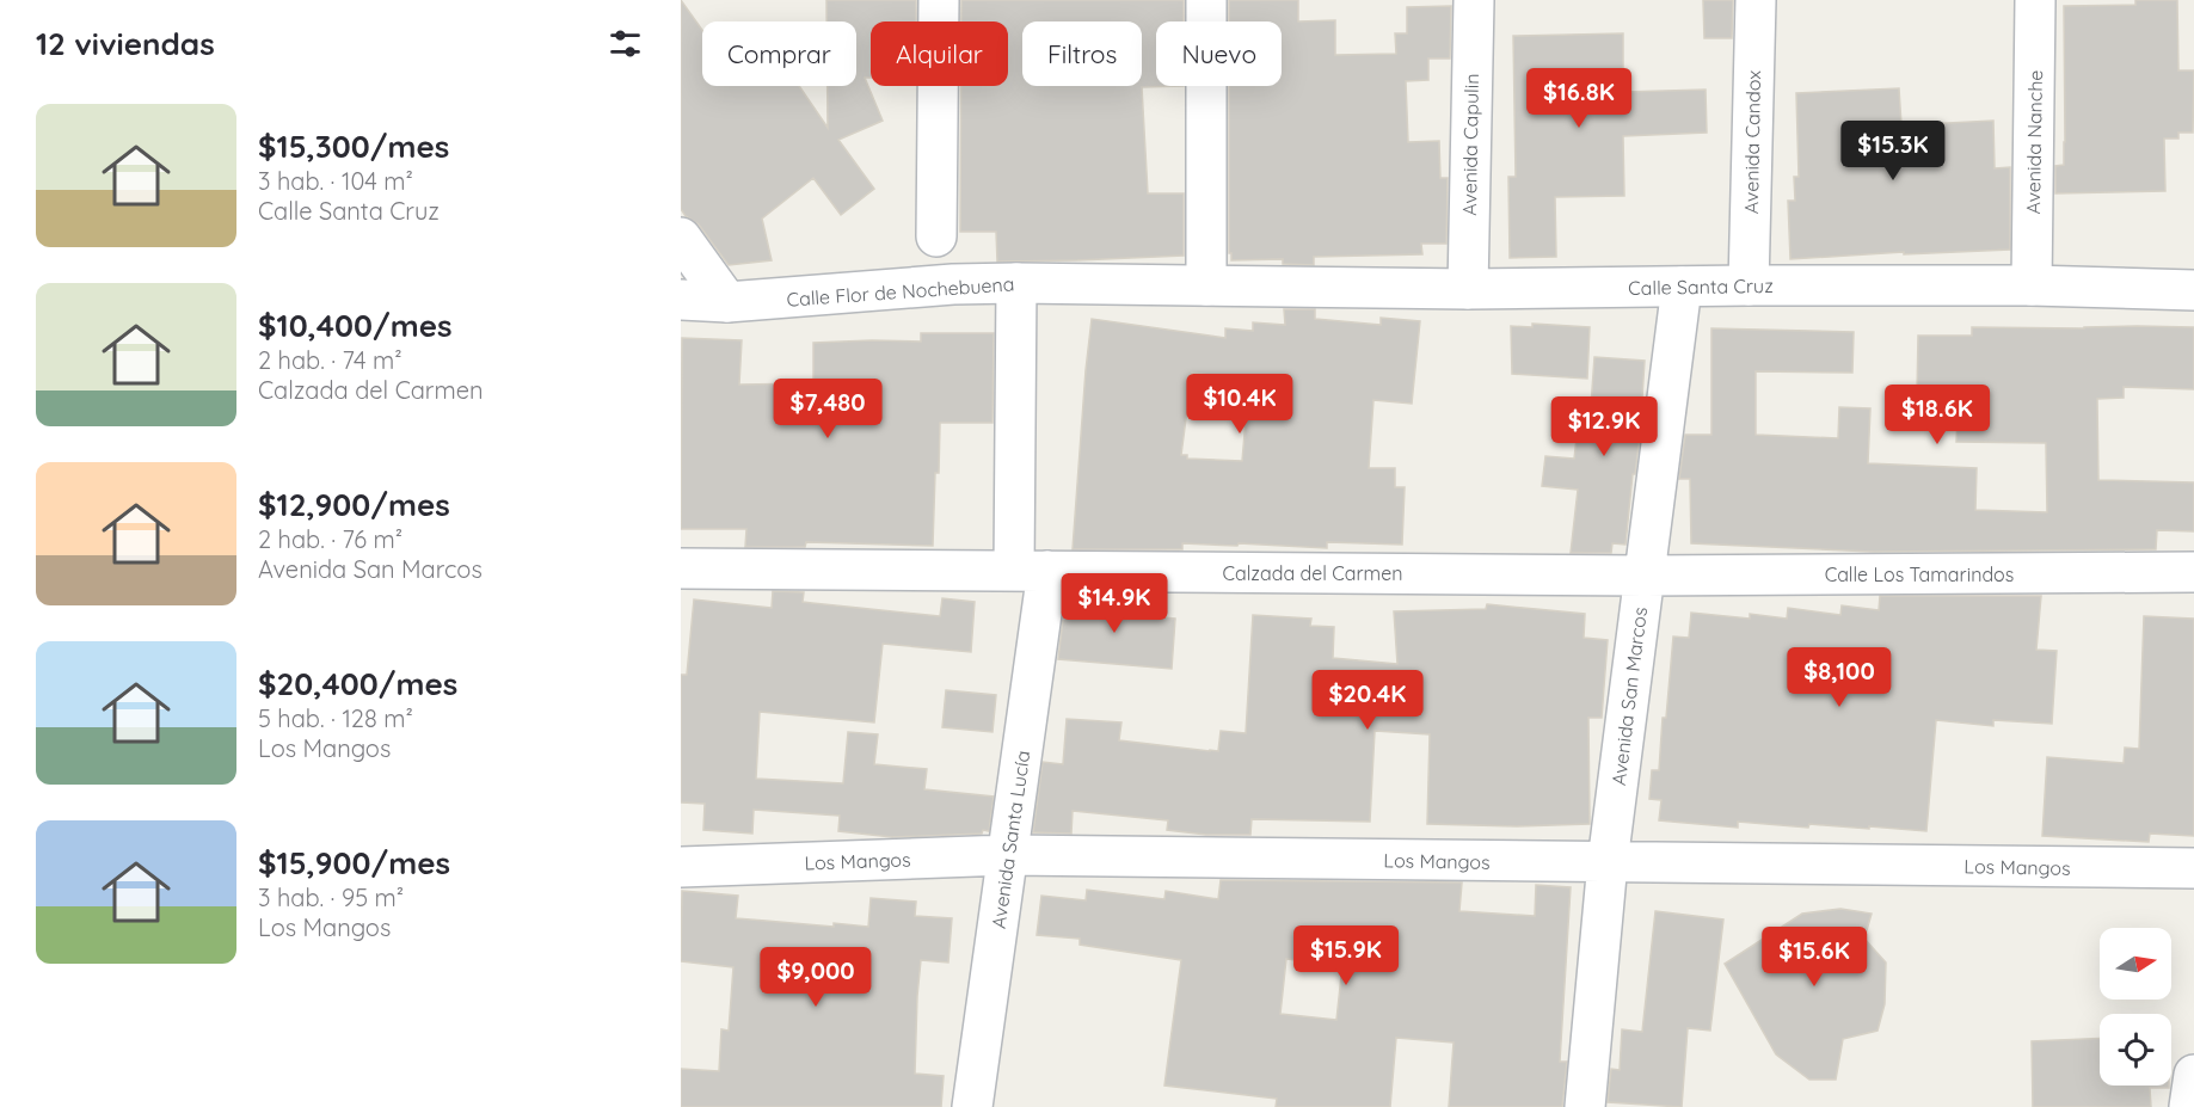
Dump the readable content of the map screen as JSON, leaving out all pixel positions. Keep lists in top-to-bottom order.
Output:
{
  "streets": {
    "street": [
      "Avenida Candox",
      "Avenida Nanche",
      "Avenida Capulin",
      "Calle Santa Cruz",
      "Calle Flor de Nochebuena",
      "Calzada del Carmen",
      "Calle Los Tamarindos",
      "Avenida San Marcos",
      "Avenida Santa Lucía",
      "Los Mangos"
    ]
  },
  "crossings": [
    ["Avenida Candox", "Calle Santa Cruz"],
    ["Avenida Nanche", "Calle Santa Cruz"],
    ["Avenida Capulin", "Calle Santa Cruz"],
    ["Calle Santa Cruz", "Calle Flor de Nochebuena"],
    ["Calle Santa Cruz", "Avenida San Marcos"],
    ["Calle Flor de Nochebuena", "Avenida Santa Lucía"],
    ["Calzada del Carmen", "Calle Los Tamarindos"],
    ["Calzada del Carmen", "Avenida San Marcos"],
    ["Calzada del Carmen", "Avenida Santa Lucía"],
    ["Calle Los Tamarindos", "Avenida San Marcos"],
    ["Avenida San Marcos", "Los Mangos"],
    ["Avenida Santa Lucía", "Los Mangos"]
  ],
  "north": "right",
  "page": {
    "heading": "12 viviendas",
    "chip": [
      "Comprar",
      "Alquilar",
      "Filtros",
      "Nuevo"
    ],
    "price": [
      "$16.8K",
      "$15.3K",
      "$10.4K",
      "$7,480",
      "$18.6K",
      "$12.9K",
      "$14.9K",
      "$8,100",
      "$20.4K",
      "$15.9K",
      "$15.6K",
      "$9,000"
    ],
    "list": [
      {
        "name": "$15,300/mes",
        "note": "3 hab. · 104 m² · Calle Santa Cruz"
      },
      {
        "name": "$10,400/mes",
        "note": "2 hab. · 74 m² · Calzada del Carmen"
      },
      {
        "name": "$12,900/mes",
        "note": "2 hab. · 76 m² · Avenida San Marcos"
      },
      {
        "name": "$20,400/mes",
        "note": "5 hab. · 128 m² · Los Mangos"
      },
      {
        "name": "$15,900/mes",
        "note": "3 hab. · 95 m² · Los Mangos"
      }
    ]
  }
}
